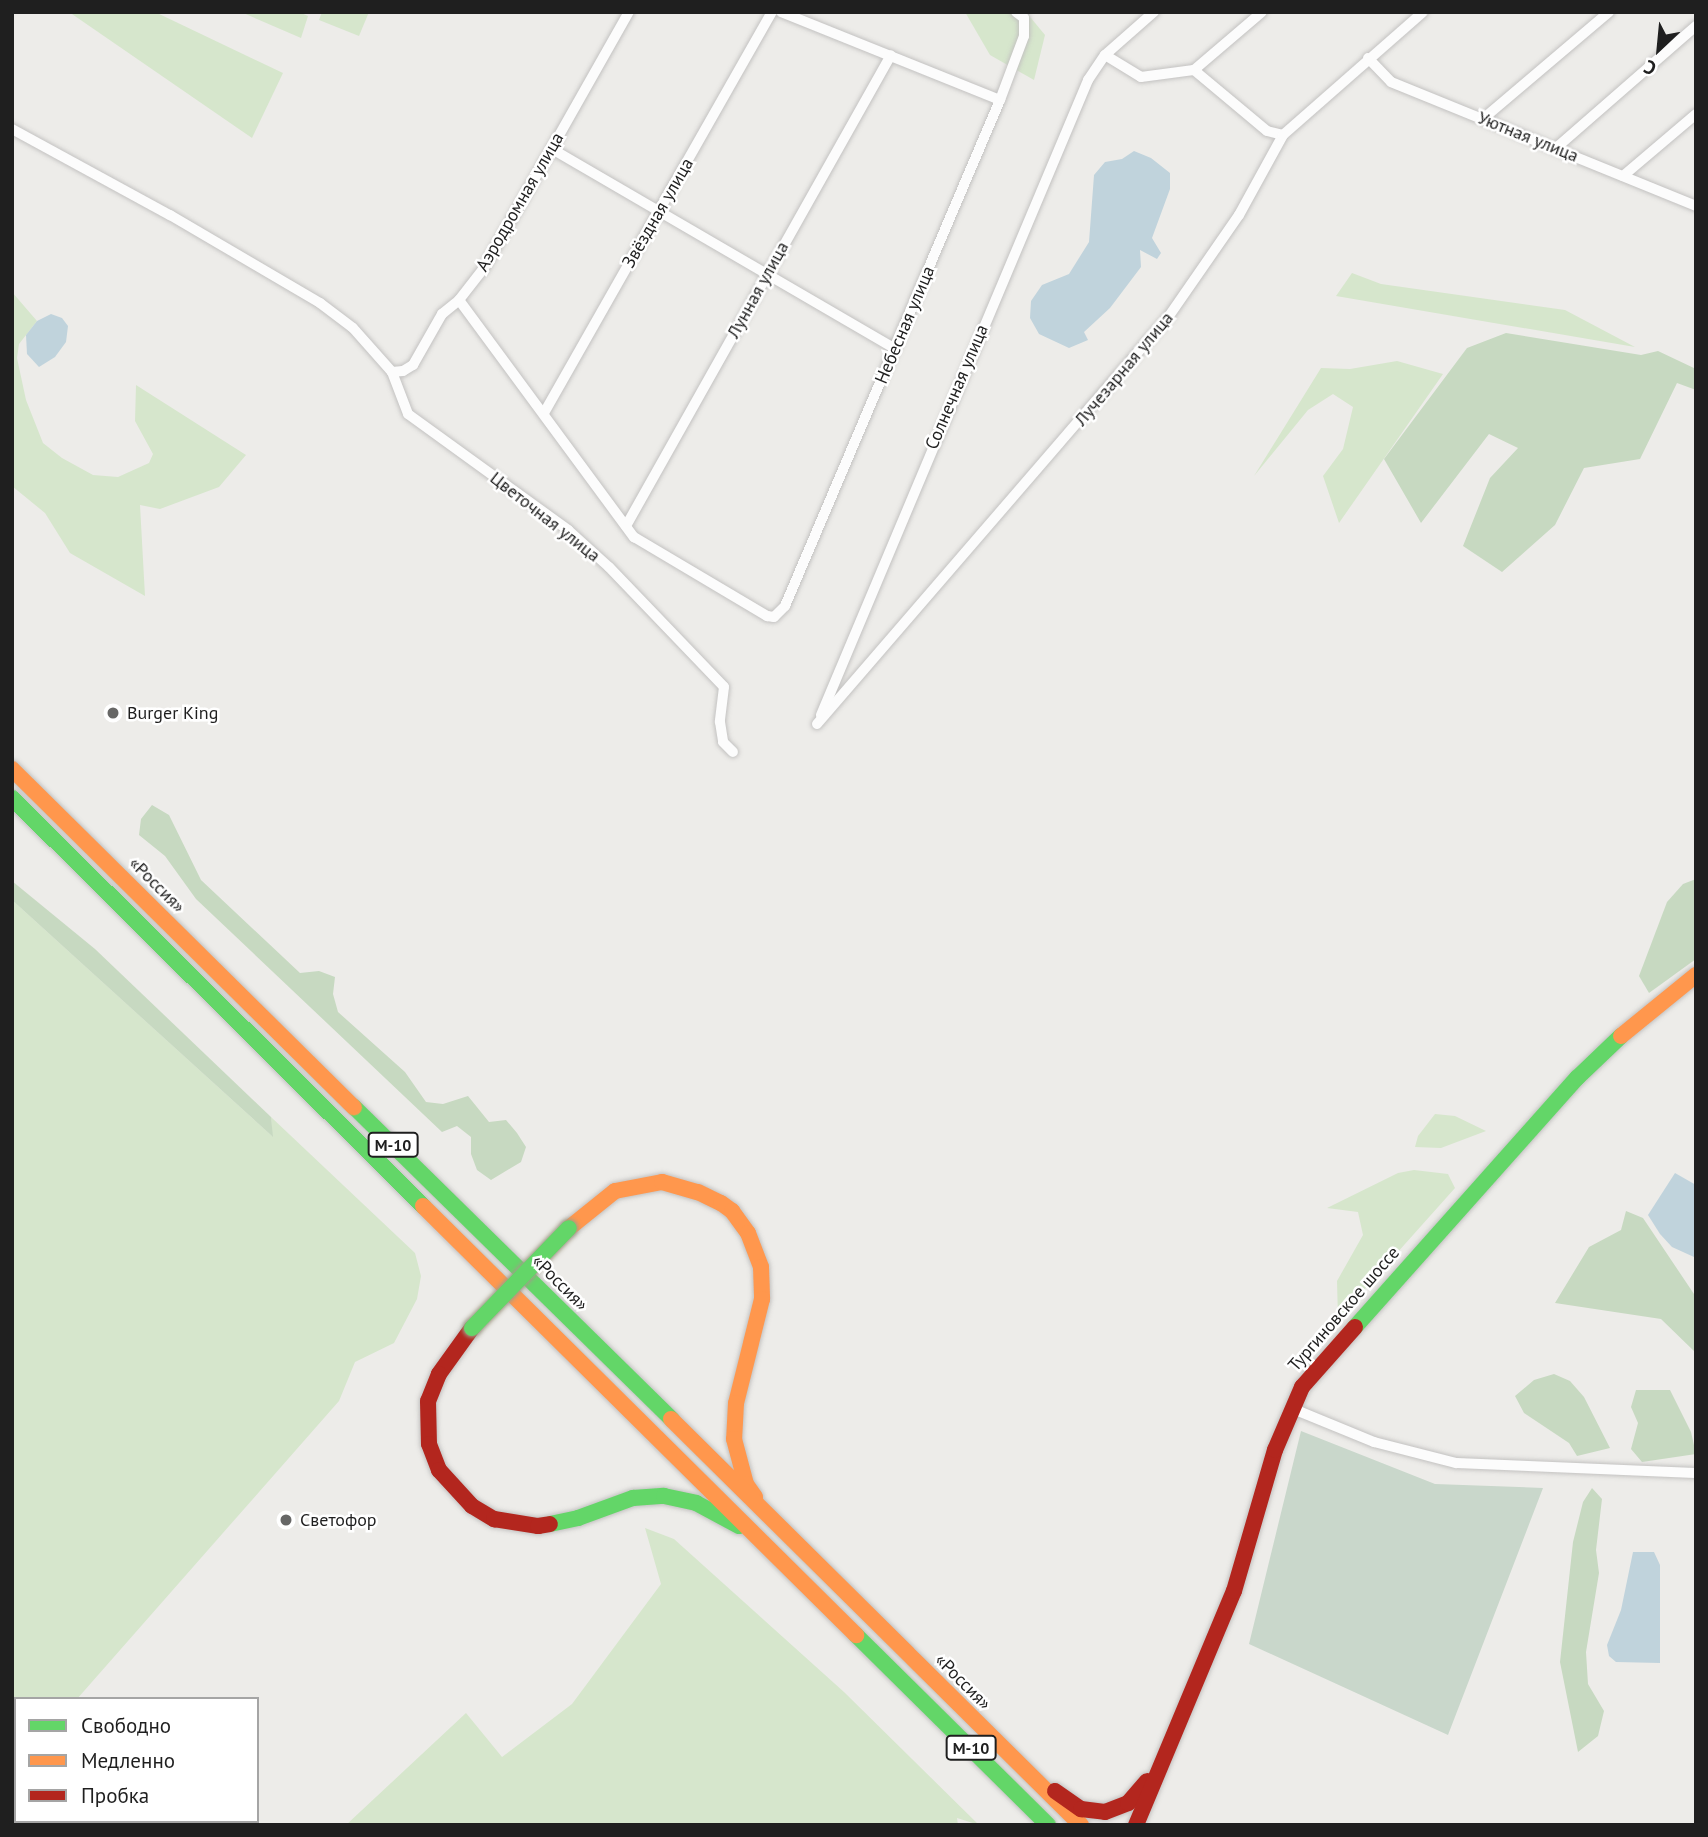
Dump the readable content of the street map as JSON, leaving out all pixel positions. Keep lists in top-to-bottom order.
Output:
{
  "streets": {
    "main road": ["«Россия»", "М-10", "Тургиновское шоссе"],
    "street": [
      "Уютная улица",
      "Аэродромная улица",
      "Звёздная улица",
      "Лунная улица",
      "Небесная улица",
      "Лучезарная улица",
      "Солнечная улица",
      "Цветочная улица"
    ]
  },
  "crossings": [
    ["Уютная улица", "Лучезарная улица"],
    ["Аэродромная улица", "Цветочная улица"],
    ["Лунная улица", "Небесная улица"],
    ["Лучезарная улица", "Солнечная улица"],
    ["«Россия»", "Тургиновское шоссе"]
  ],
  "places": ["Burger King", "Светофор"],
  "legend": ["Свободно", "Медленно", "Пробка"],
  "north": "bottom left"
}
